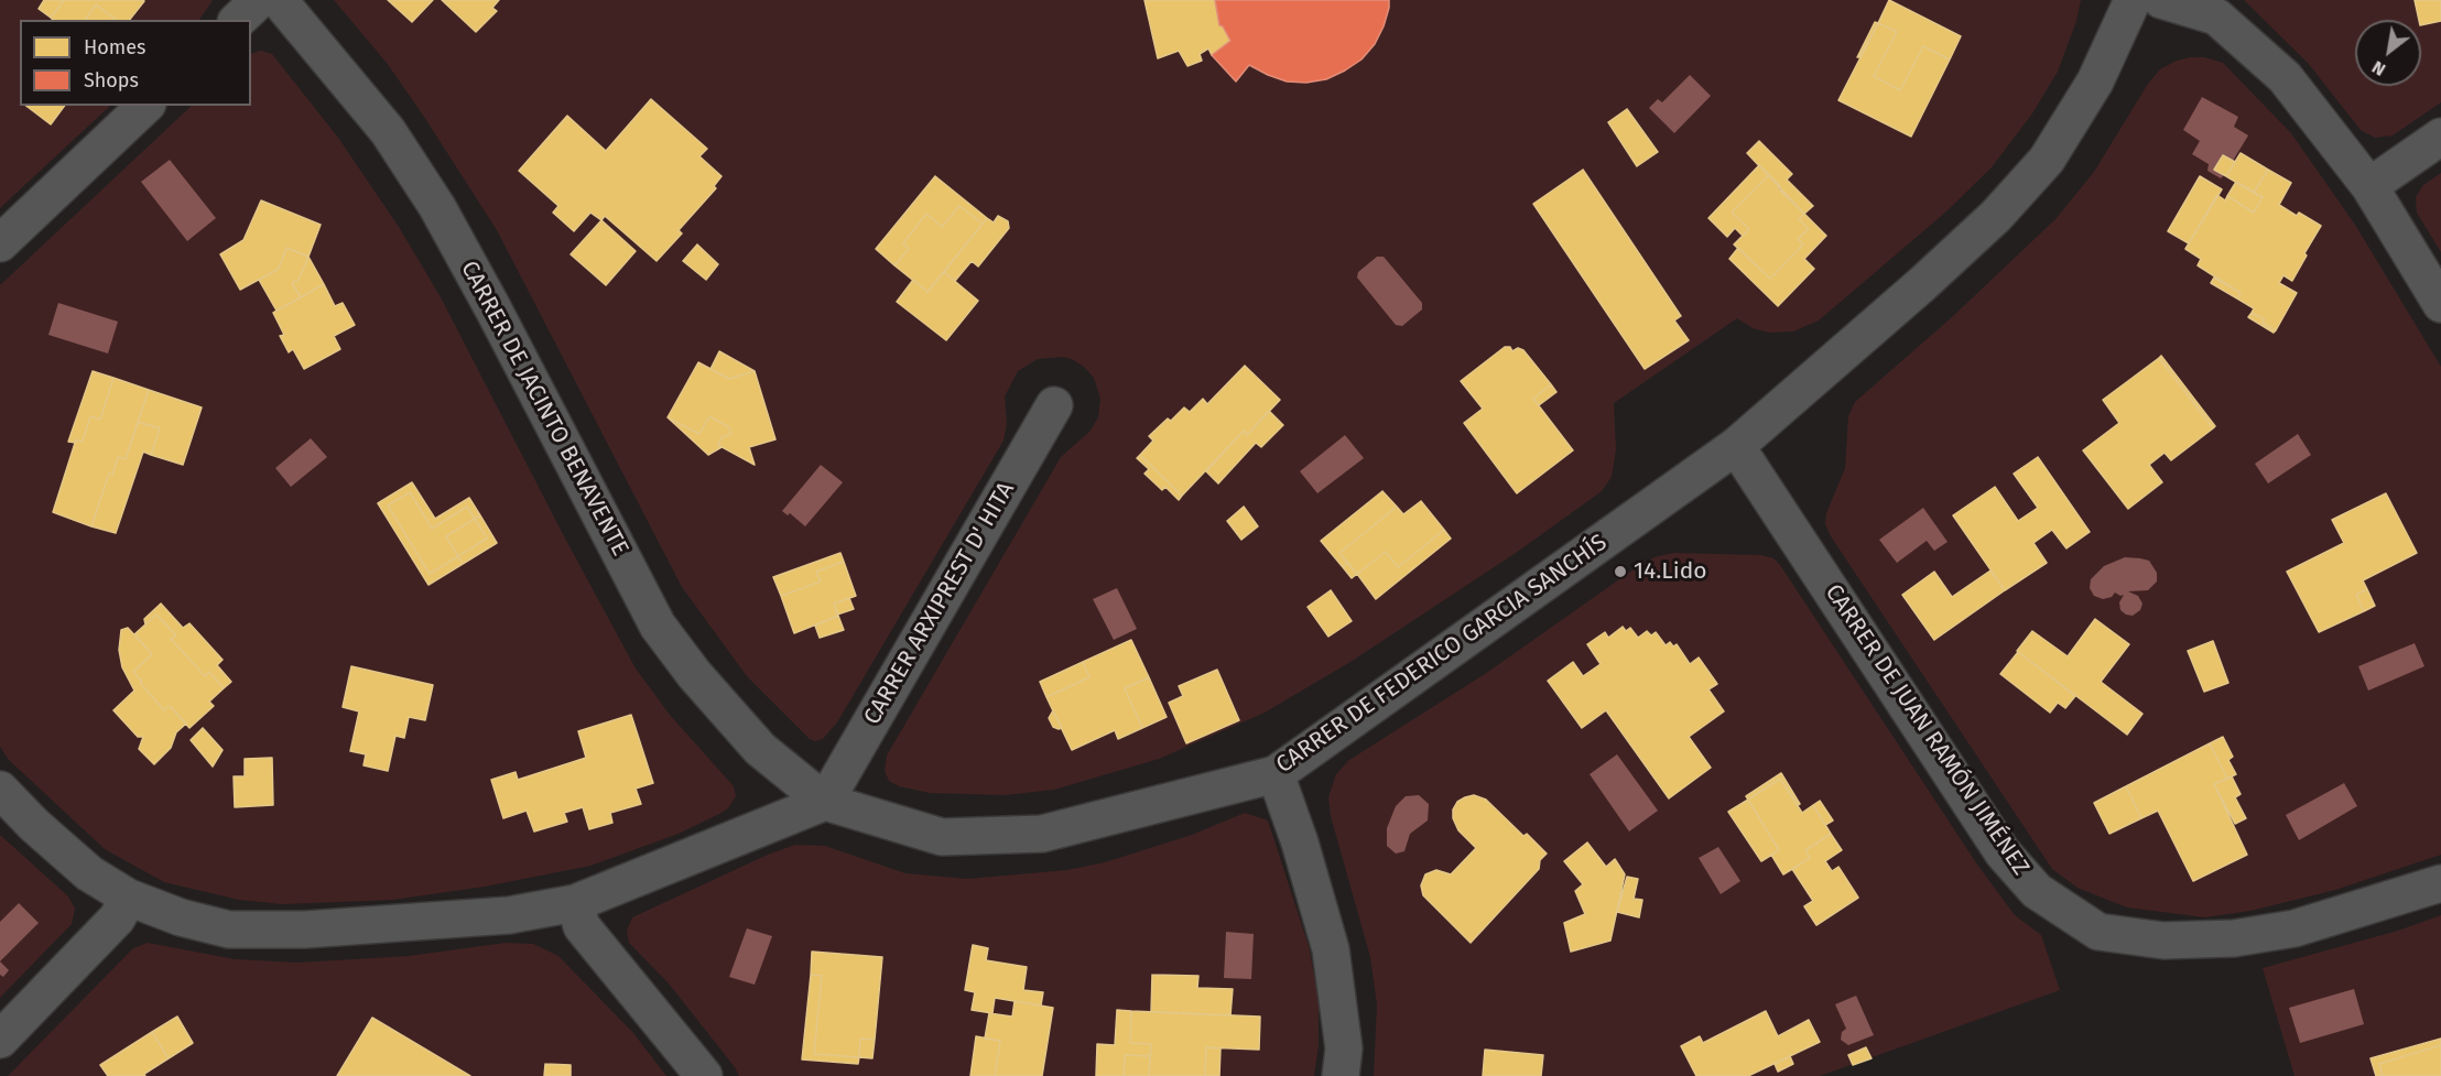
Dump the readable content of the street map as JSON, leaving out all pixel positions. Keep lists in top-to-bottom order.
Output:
{
  "streets": {
    "street": [
      "CARRER DE JACINTO BENAVENTE",
      "CARRER ARXIPREST D' HITA",
      "CARRER DE FEDERICO GARCIA SANCHÍS",
      "CARRER DE JUAN RAMÓN JIMÉNEZ"
    ]
  },
  "crossings": [
    ["CARRER DE JACINTO BENAVENTE", "CARRER ARXIPREST D' HITA"],
    ["CARRER DE JACINTO BENAVENTE", "CARRER DE FEDERICO GARCIA SANCHÍS"],
    ["CARRER ARXIPREST D' HITA", "CARRER DE FEDERICO GARCIA SANCHÍS"],
    ["CARRER DE FEDERICO GARCIA SANCHÍS", "CARRER DE JUAN RAMÓN JIMÉNEZ"]
  ],
  "places": ["14.Lido"],
  "legend": ["Homes", "Shops"],
  "north": "bottom left"
}
